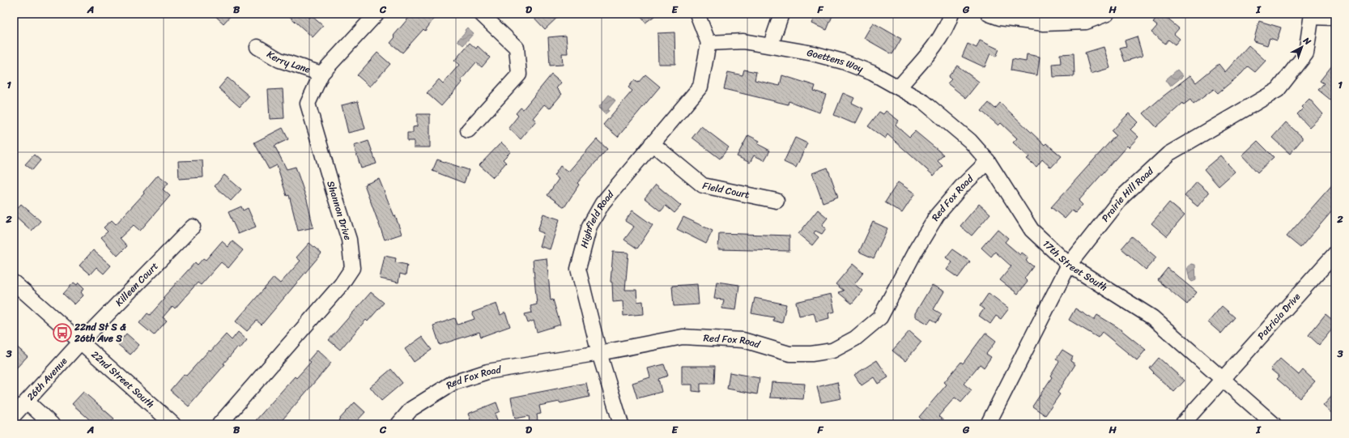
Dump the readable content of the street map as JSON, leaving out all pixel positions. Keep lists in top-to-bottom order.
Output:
{
  "streets": {
    "street": [
      "Kerry Lane",
      "Goettens Way",
      "Field Court",
      "Prairie Hill Road",
      "Red Fox Road",
      "Shannon Drive",
      "Highfield Road",
      "17th Street South",
      "Killeen Court",
      "Patricia Drive",
      "26th Avenue",
      "22nd Street South"
    ]
  },
  "crossings": [
    ["Kerry Lane", "Shannon Drive"],
    ["Goettens Way", "Highfield Road"],
    ["Goettens Way", "17th Street South"],
    ["Field Court", "Highfield Road"],
    ["Prairie Hill Road", "17th Street South"],
    ["Red Fox Road", "Highfield Road"],
    ["Red Fox Road", "17th Street South"],
    ["17th Street South", "Patricia Drive"],
    ["Killeen Court", "26th Avenue"],
    ["Killeen Court", "22nd Street South"],
    ["26th Avenue", "22nd Street South"]
  ],
  "places": {
    "bus stop": ["22nd St S & 26th Ave S"]
  },
  "north": "top right",
  "grid": {
    "columns": [
      "A",
      "B",
      "C",
      "D",
      "E",
      "F",
      "G",
      "H",
      "I"
    ],
    "rows": ["1", "2", "3"]
  }
}
